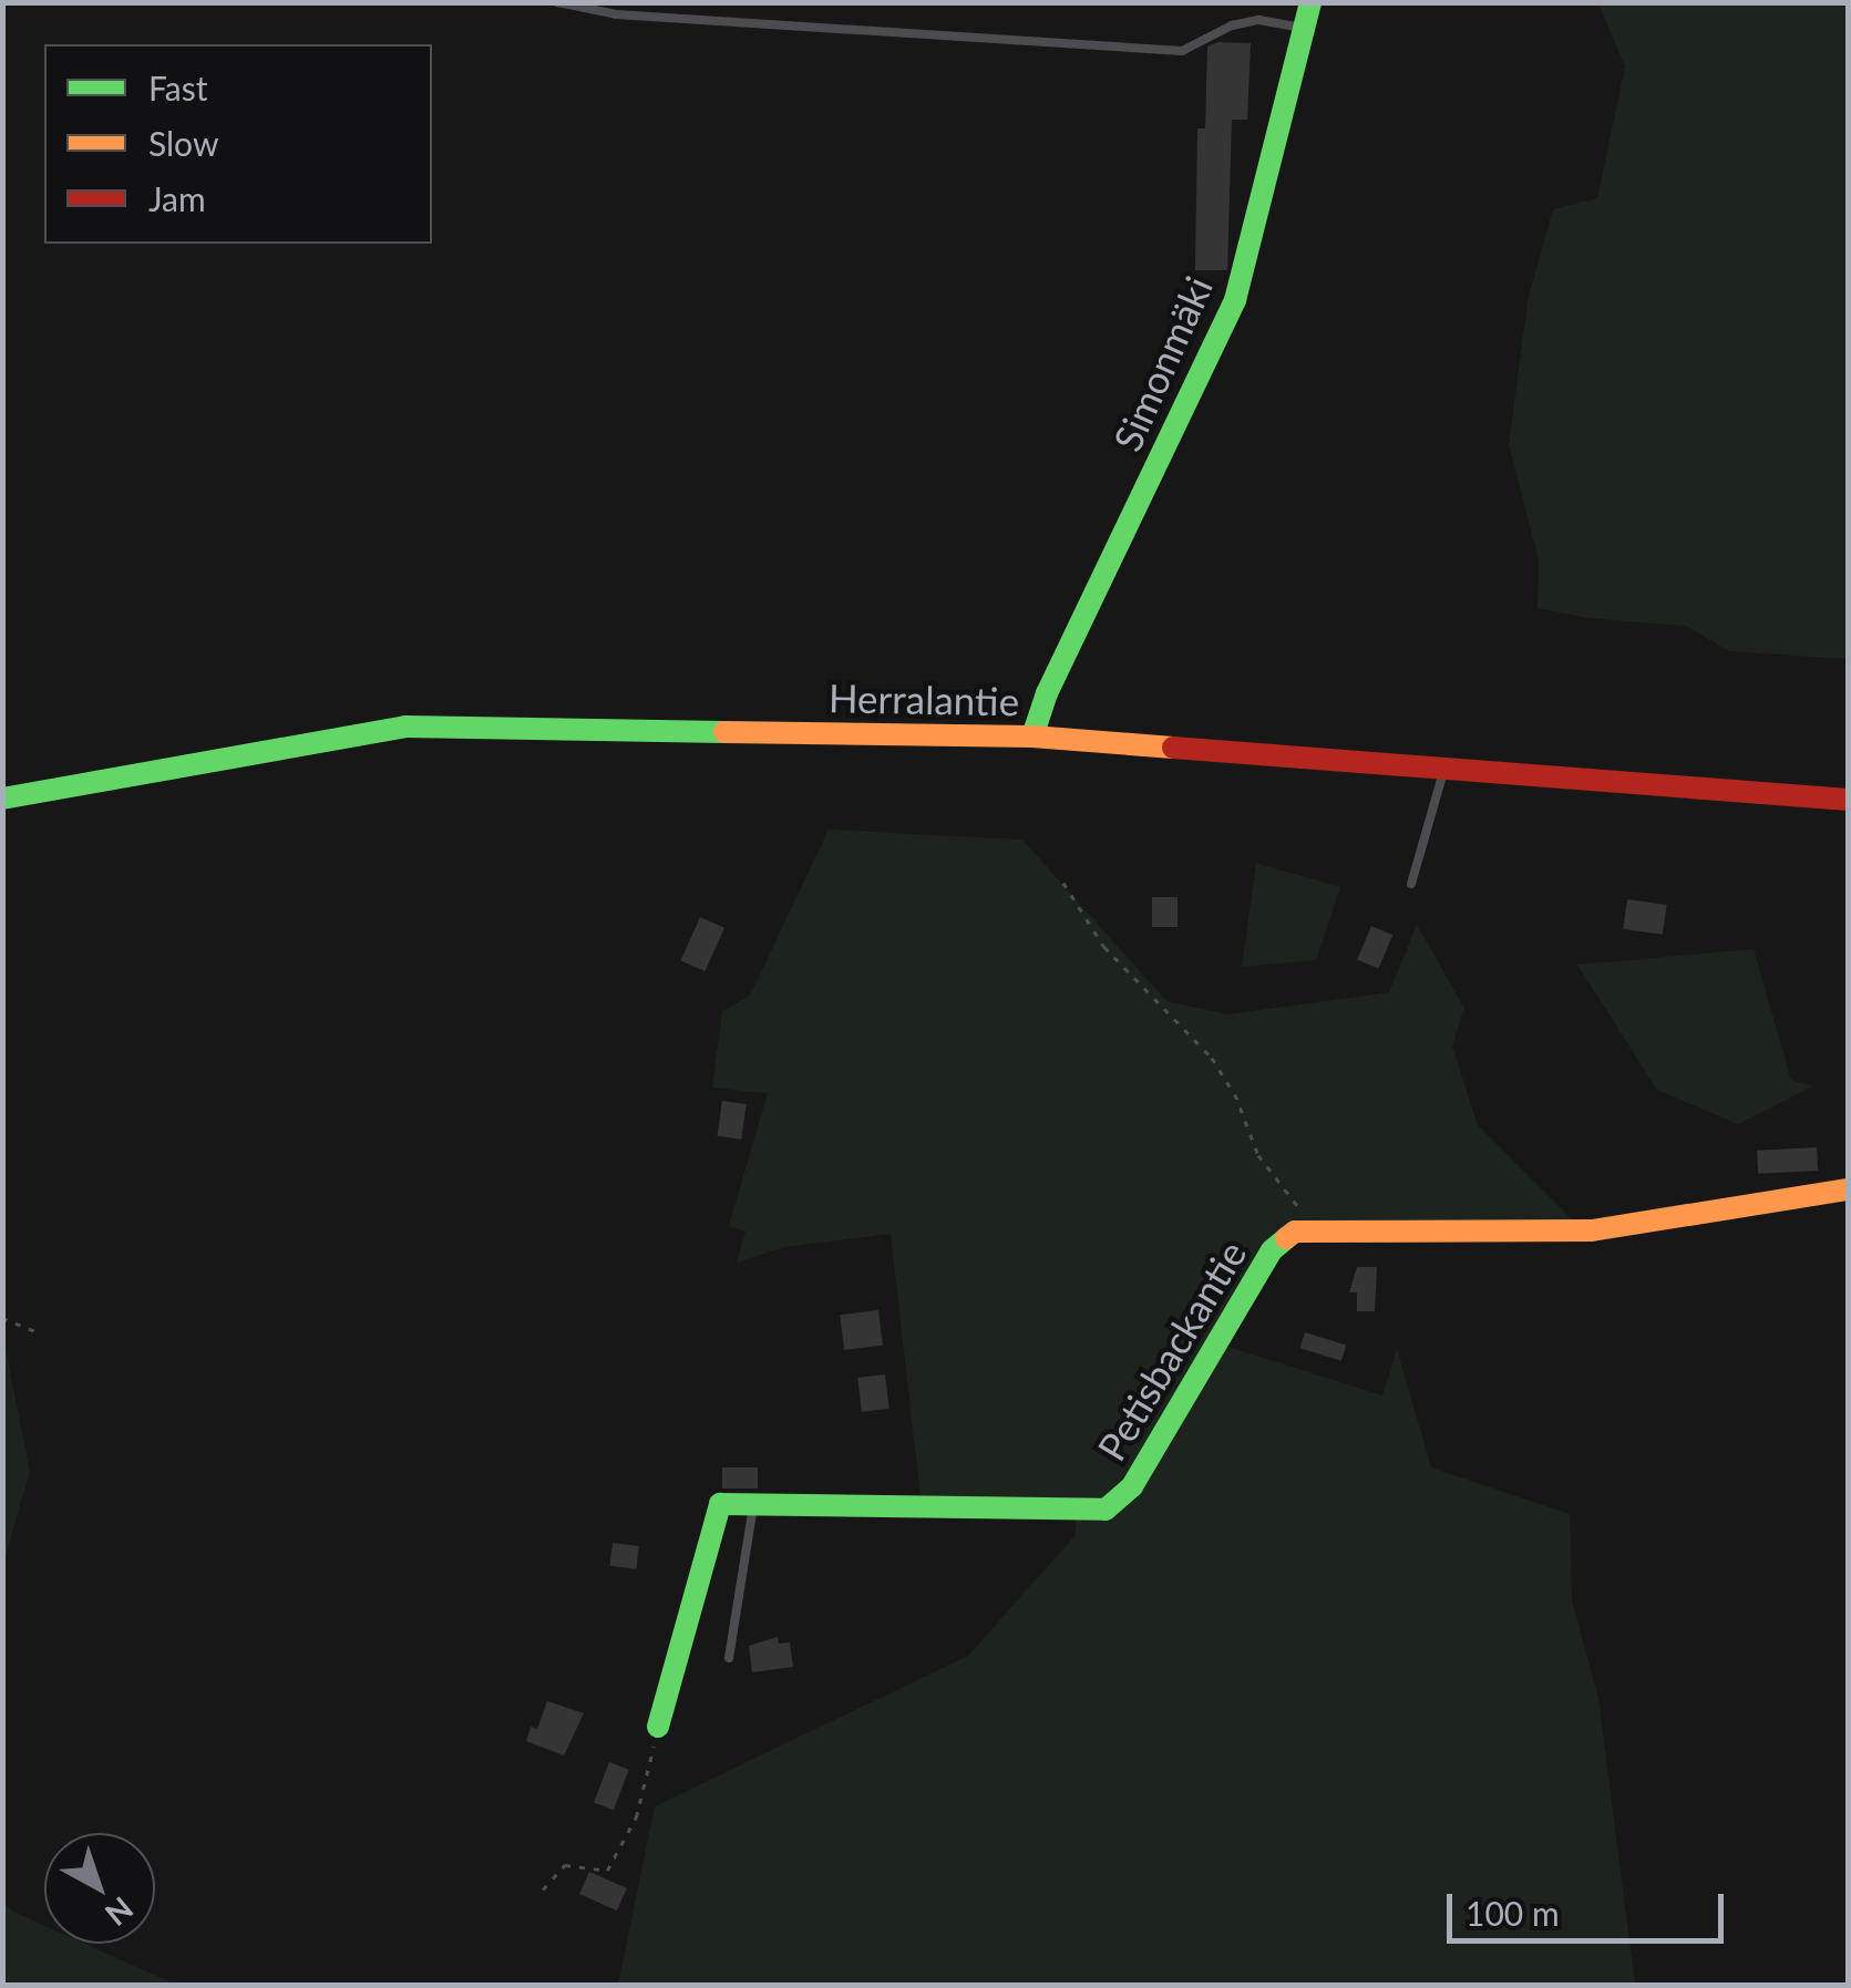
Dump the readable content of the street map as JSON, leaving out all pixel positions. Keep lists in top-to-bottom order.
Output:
{
  "streets": {
    "street": ["Simonmäki", "Herralantie", "Petisbackantie"]
  },
  "crossings": [
    ["Simonmäki", "Herralantie"]
  ],
  "legend": ["Fast", "Slow", "Jam"],
  "scale_bar": "100 m",
  "north": "bottom right"
}
